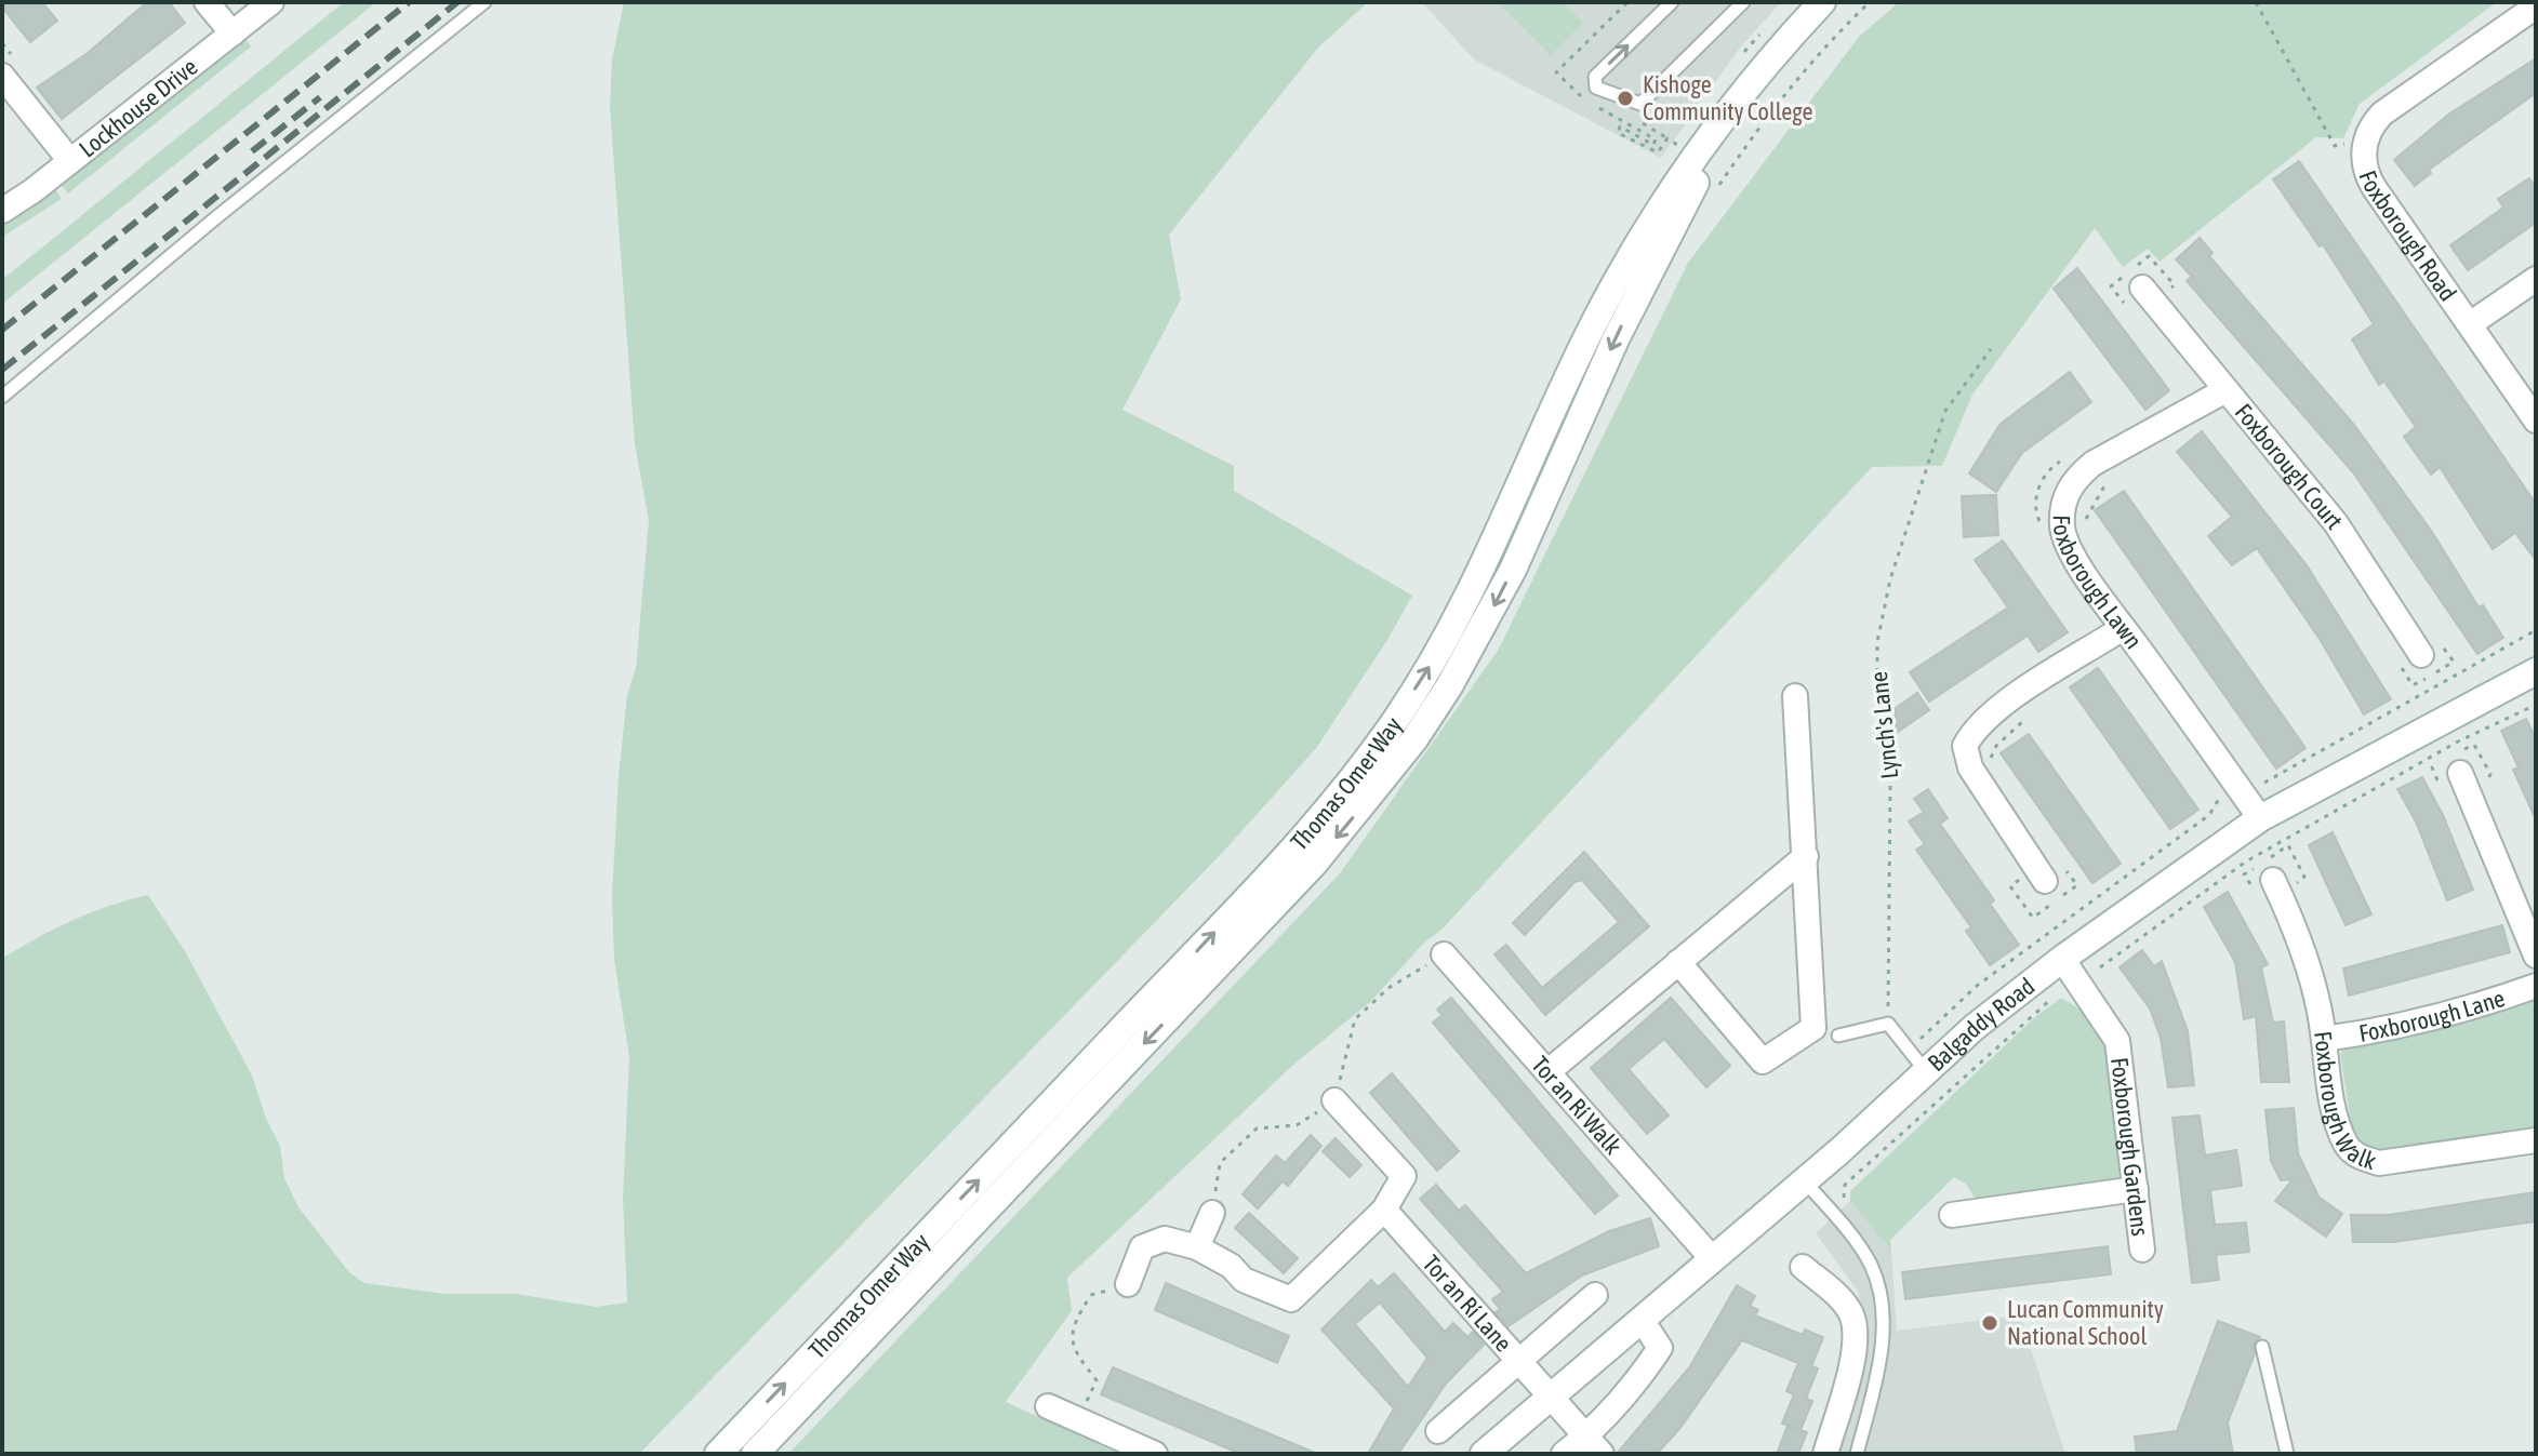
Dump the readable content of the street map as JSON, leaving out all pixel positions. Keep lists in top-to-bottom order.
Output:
{
  "streets": {
    "street": [
      "Lockhouse Drive",
      "Foxborough Road",
      "Foxborough Court",
      "Foxborough Lawn",
      "Thomas Omer Way",
      "Foxborough Lane",
      "Balgaddy Road",
      "Foxborough Walk",
      "Tor an Rí Walk",
      "Foxborough Gardens",
      "Tor an Rí Lane"
    ],
    "path": ["Lynch's Lane"]
  },
  "crossings": [
    ["Foxborough Court", "Foxborough Lawn"],
    ["Foxborough Lawn", "Balgaddy Road"],
    ["Foxborough Lane", "Foxborough Walk"],
    ["Balgaddy Road", "Tor an Rí Walk"],
    ["Balgaddy Road", "Foxborough Gardens"],
    ["Balgaddy Road", "Tor an Rí Lane"]
  ],
  "places": ["Kishoge Community College", "Lucan Community National School"]
}
